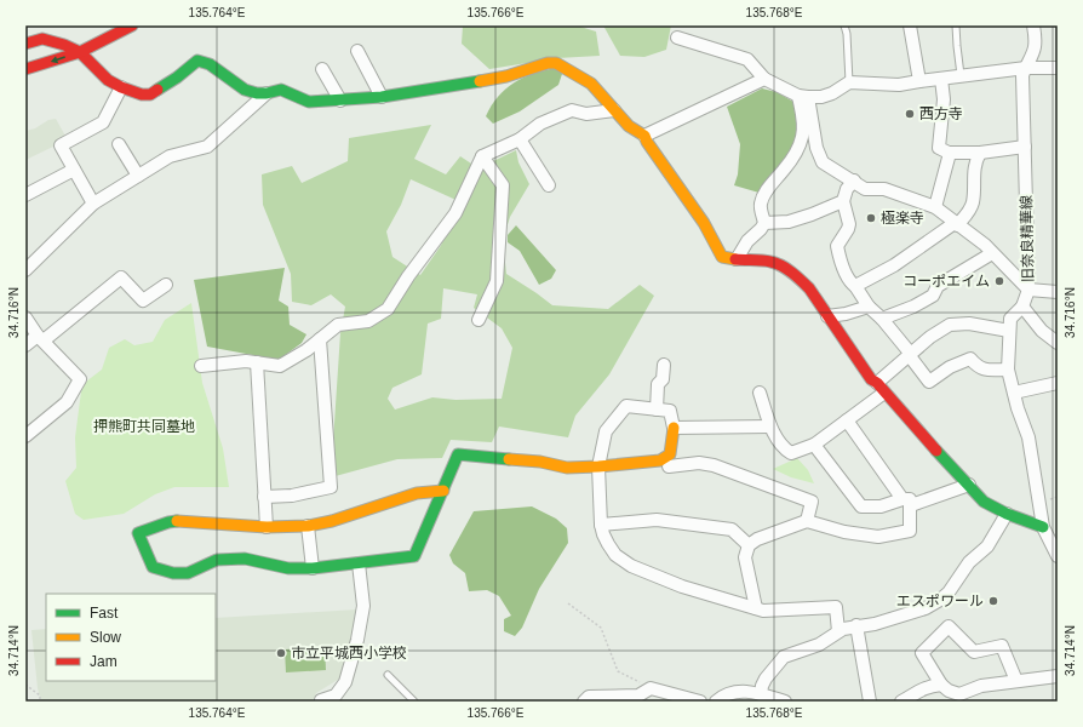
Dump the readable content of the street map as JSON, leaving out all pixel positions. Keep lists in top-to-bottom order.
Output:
{
  "streets": {
    "street": ["旧奈良精華線"]
  },
  "parks": ["押熊町共同墓地"],
  "places": [
    "西方寺",
    "極楽寺",
    "コーポエイム",
    "エスポワール",
    "市立平城西小学校"
  ],
  "legend": ["Fast", "Slow", "Jam"],
  "coordinates": [
    "135.764°E",
    "135.766°E",
    "135.768°E",
    "34.716°N",
    "34.714°N"
  ]
}
